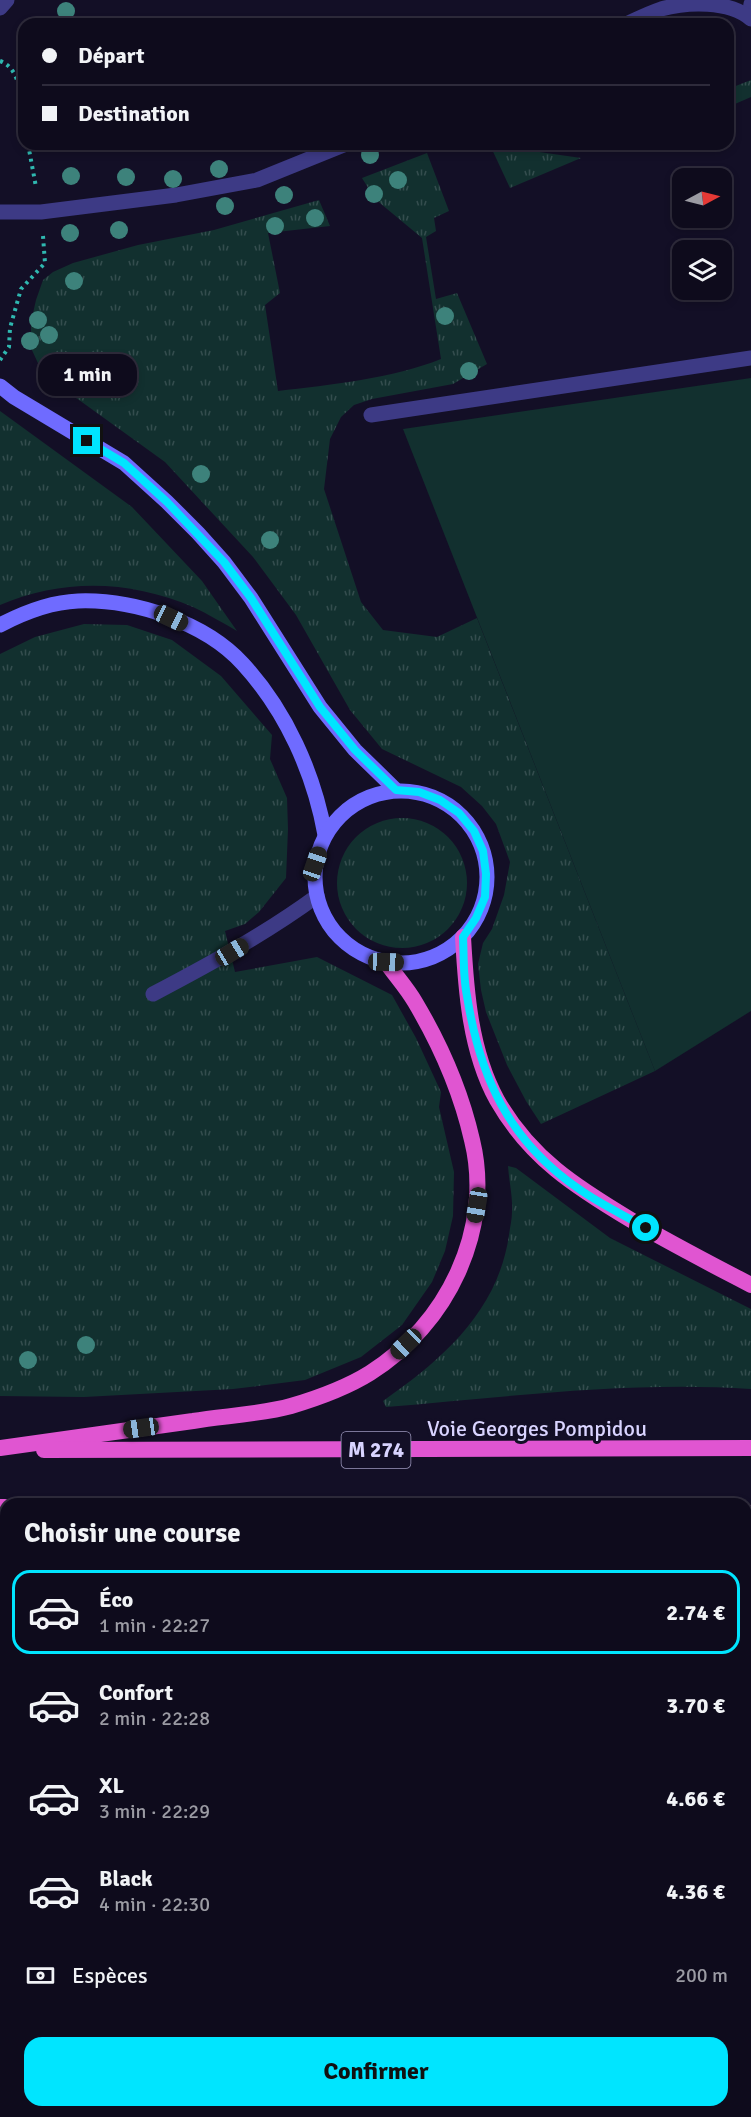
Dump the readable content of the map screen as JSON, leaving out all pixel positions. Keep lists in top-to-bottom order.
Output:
{
  "streets": {
    "highway": ["Voie Georges Pompidou", "M 274"]
  },
  "north": "right",
  "page": {
    "banner": ["Départ", "Destination"],
    "bubble": "1 min",
    "heading": "Choisir une course",
    "list": [
      {
        "name": "Éco",
        "note": "1 min · 22:27",
        "value": "2.74 €"
      },
      {
        "name": "Confort",
        "note": "2 min · 22:28",
        "value": "3.70 €"
      },
      {
        "name": "XL",
        "note": "3 min · 22:29",
        "value": "4.66 €"
      },
      {
        "name": "Black",
        "note": "4 min · 22:30",
        "value": "4.36 €"
      }
    ],
    "pay": ["Espèces", "200 m"],
    "buttons": "Confirmer"
  }
}
